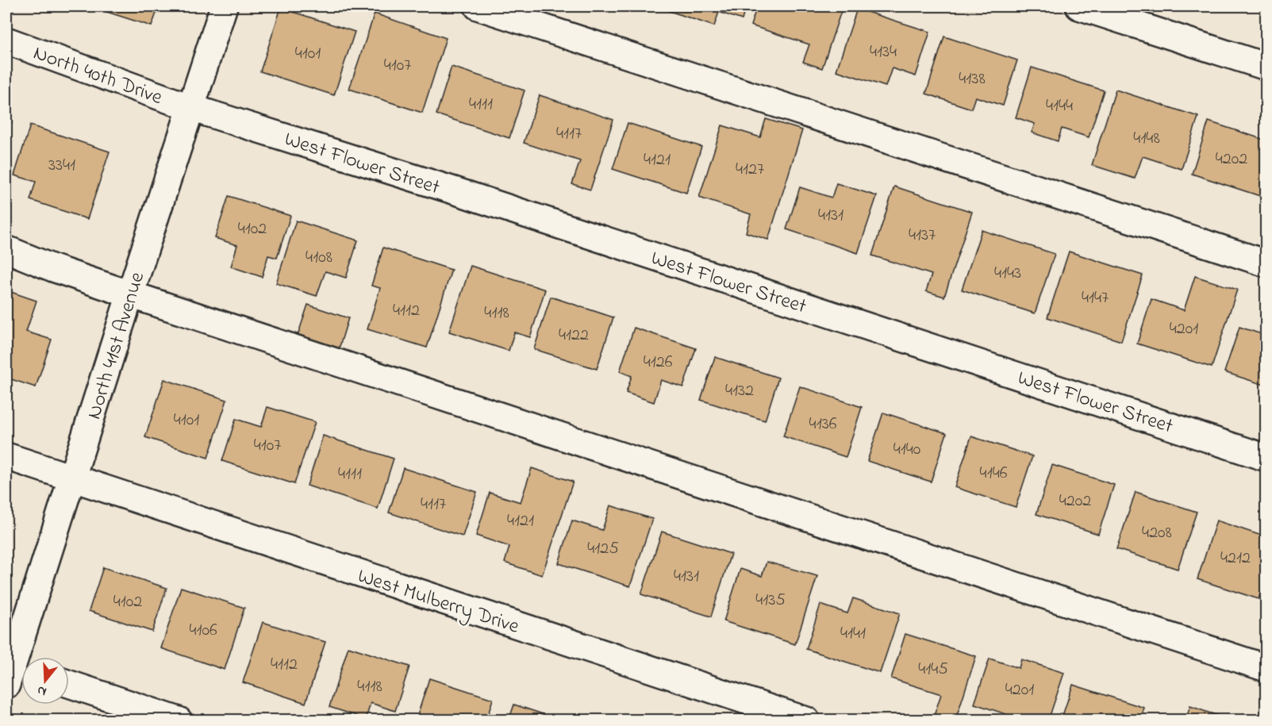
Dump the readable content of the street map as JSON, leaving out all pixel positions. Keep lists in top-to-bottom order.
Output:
{
  "streets": {
    "street": [
      "North 40th Drive",
      "West Flower Street",
      "North 41st Avenue",
      "West Mulberry Drive"
    ]
  },
  "crossings": [
    ["North 40th Drive", "West Flower Street"],
    ["North 40th Drive", "North 41st Avenue"],
    ["West Flower Street", "North 41st Avenue"],
    ["North 41st Avenue", "West Mulberry Drive"]
  ],
  "house_numbers": [
    "4134",
    "4101",
    "4107",
    "4138",
    "4111",
    "4144",
    "4117",
    "4148",
    "4202",
    "4121",
    "3341",
    "4127",
    "4131",
    "4102",
    "4137",
    "4108",
    "4143",
    "4147",
    "4112",
    "4118",
    "4201",
    "4122",
    "4126",
    "4132",
    "4101",
    "4136",
    "4107",
    "4140",
    "4146",
    "4111",
    "4202",
    "4117",
    "4121",
    "4208",
    "4125",
    "4212",
    "4131",
    "4135",
    "4102",
    "4106",
    "4141",
    "4112",
    "4145",
    "4118",
    "4201"
  ],
  "north": "bottom"
}
